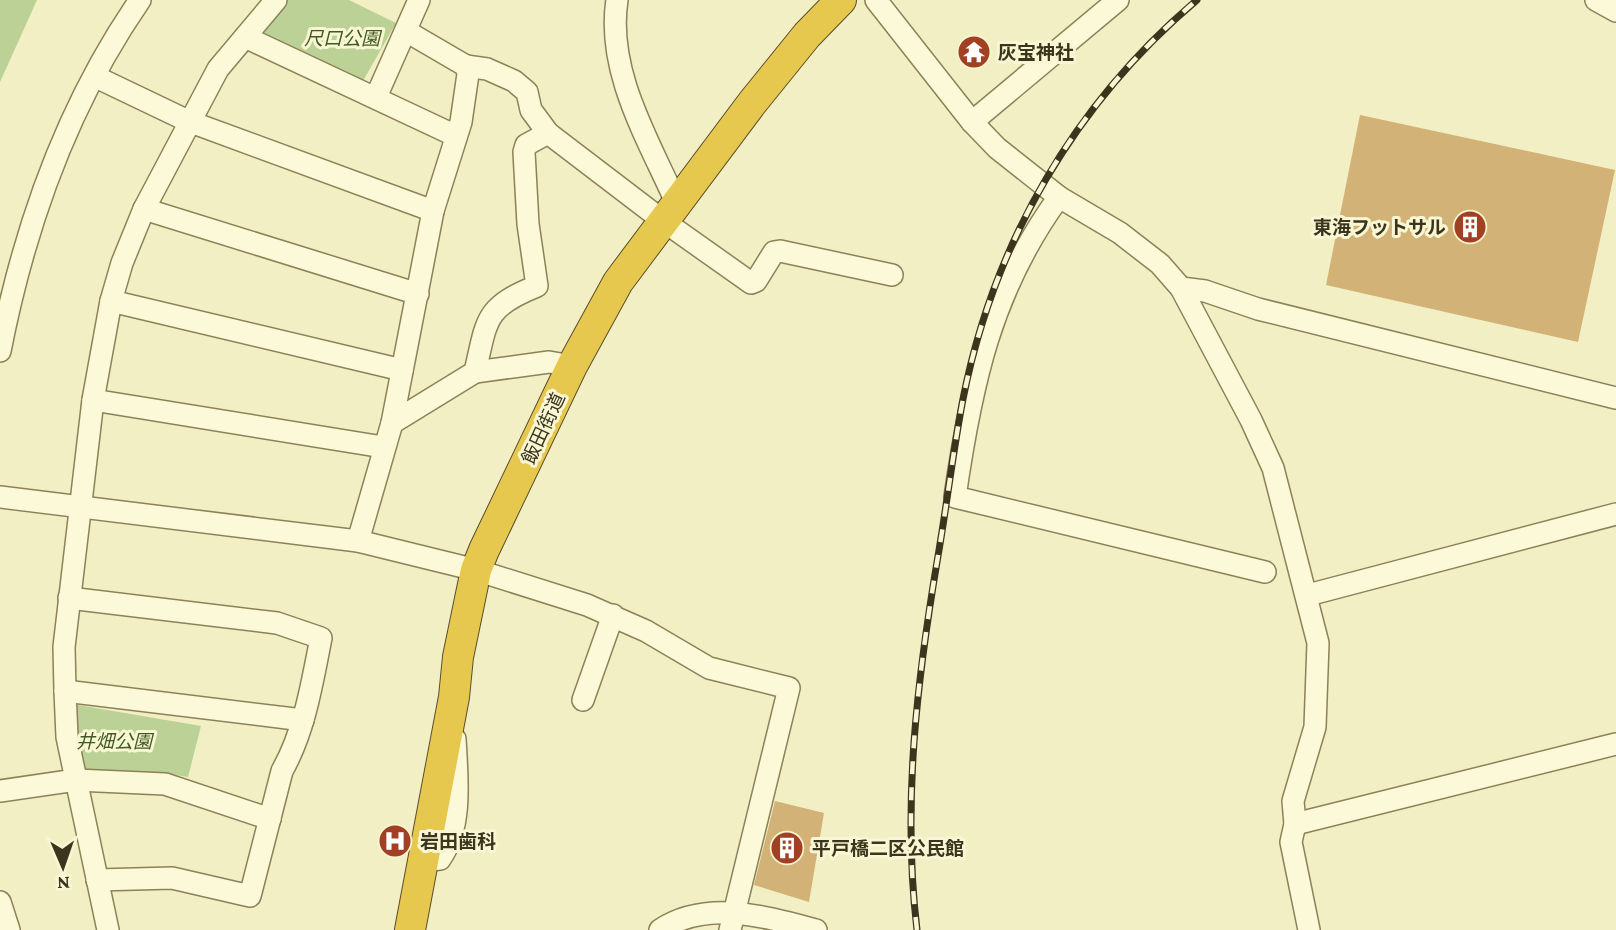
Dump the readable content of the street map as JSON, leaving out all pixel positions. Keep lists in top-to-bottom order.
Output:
{
  "streets": {
    "highway": ["飯田街道"]
  },
  "parks": ["尺口公園", "井畑公園"],
  "places": {
    "temple": ["灰宝神社"],
    "building": ["東海フットサル", "平戸橋二区公民館"],
    "hospital": ["岩田歯科"]
  },
  "north": "bottom"
}
